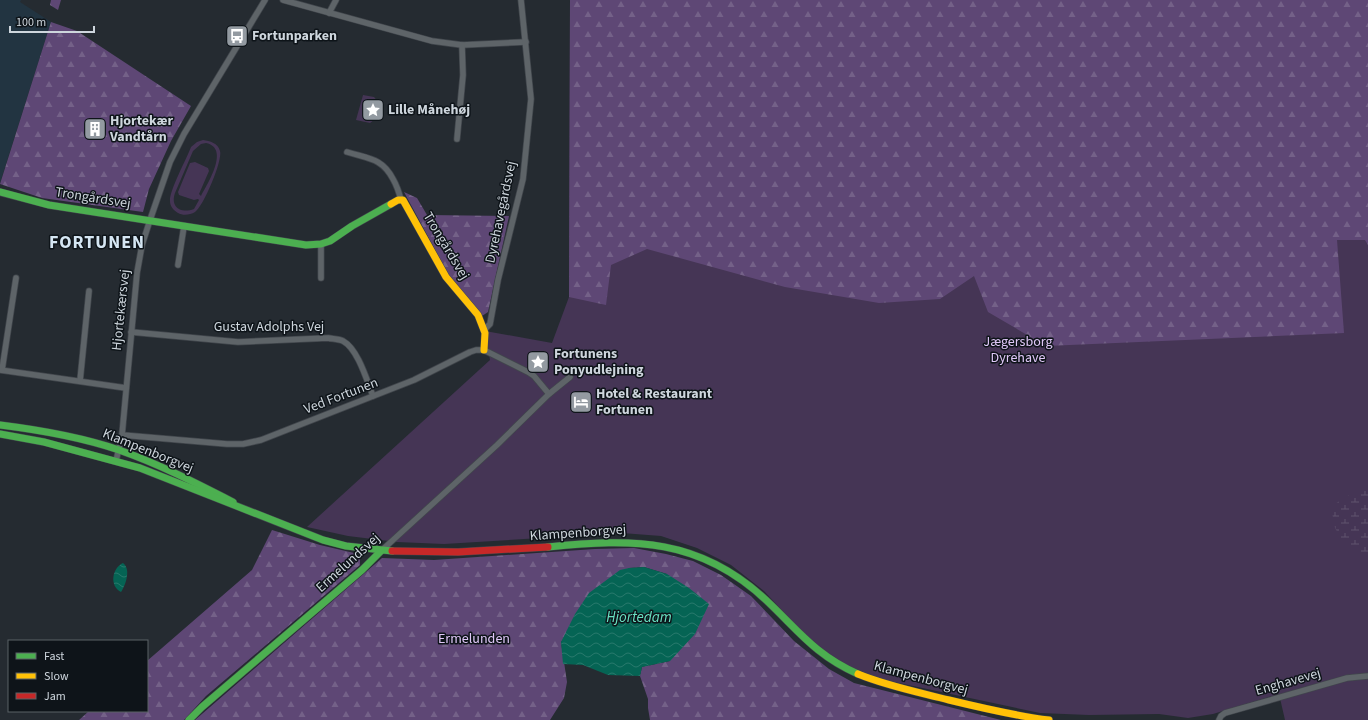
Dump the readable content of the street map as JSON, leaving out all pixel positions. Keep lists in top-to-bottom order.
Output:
{
  "streets": {
    "street": [
      "Trongårdsvej",
      "Dyrehavegårdsvej",
      "Hjortekærsvej",
      "Gustav Adolphs Vej",
      "Ved Fortunen",
      "Klampenborgvej",
      "Ermelundsvej",
      "Enghavevej"
    ]
  },
  "crossings": [
    ["Trongårdsvej", "Dyrehavegårdsvej"],
    ["Trongårdsvej", "Hjortekærsvej"],
    ["Trongårdsvej", "Ved Fortunen"],
    ["Hjortekærsvej", "Gustav Adolphs Vej"],
    ["Hjortekærsvej", "Ved Fortunen"],
    ["Hjortekærsvej", "Klampenborgvej"],
    ["Gustav Adolphs Vej", "Ved Fortunen"],
    ["Klampenborgvej", "Ermelundsvej"]
  ],
  "districts": ["FORTUNEN"],
  "water": ["Hjortedam"],
  "parks": ["Jægersborg Dyrehave", "Ermelunden"],
  "places": {
    "bus stop": ["Fortunparken"],
    "place": ["Lille Månehøj", "Fortunens Ponyudlejning"],
    "building": ["Hjortekær Vandtårn"],
    "hotel": ["Hotel & Restaurant Fortunen"]
  },
  "legend": ["Fast", "Slow", "Jam"],
  "scale_bar": "100 m"
}
